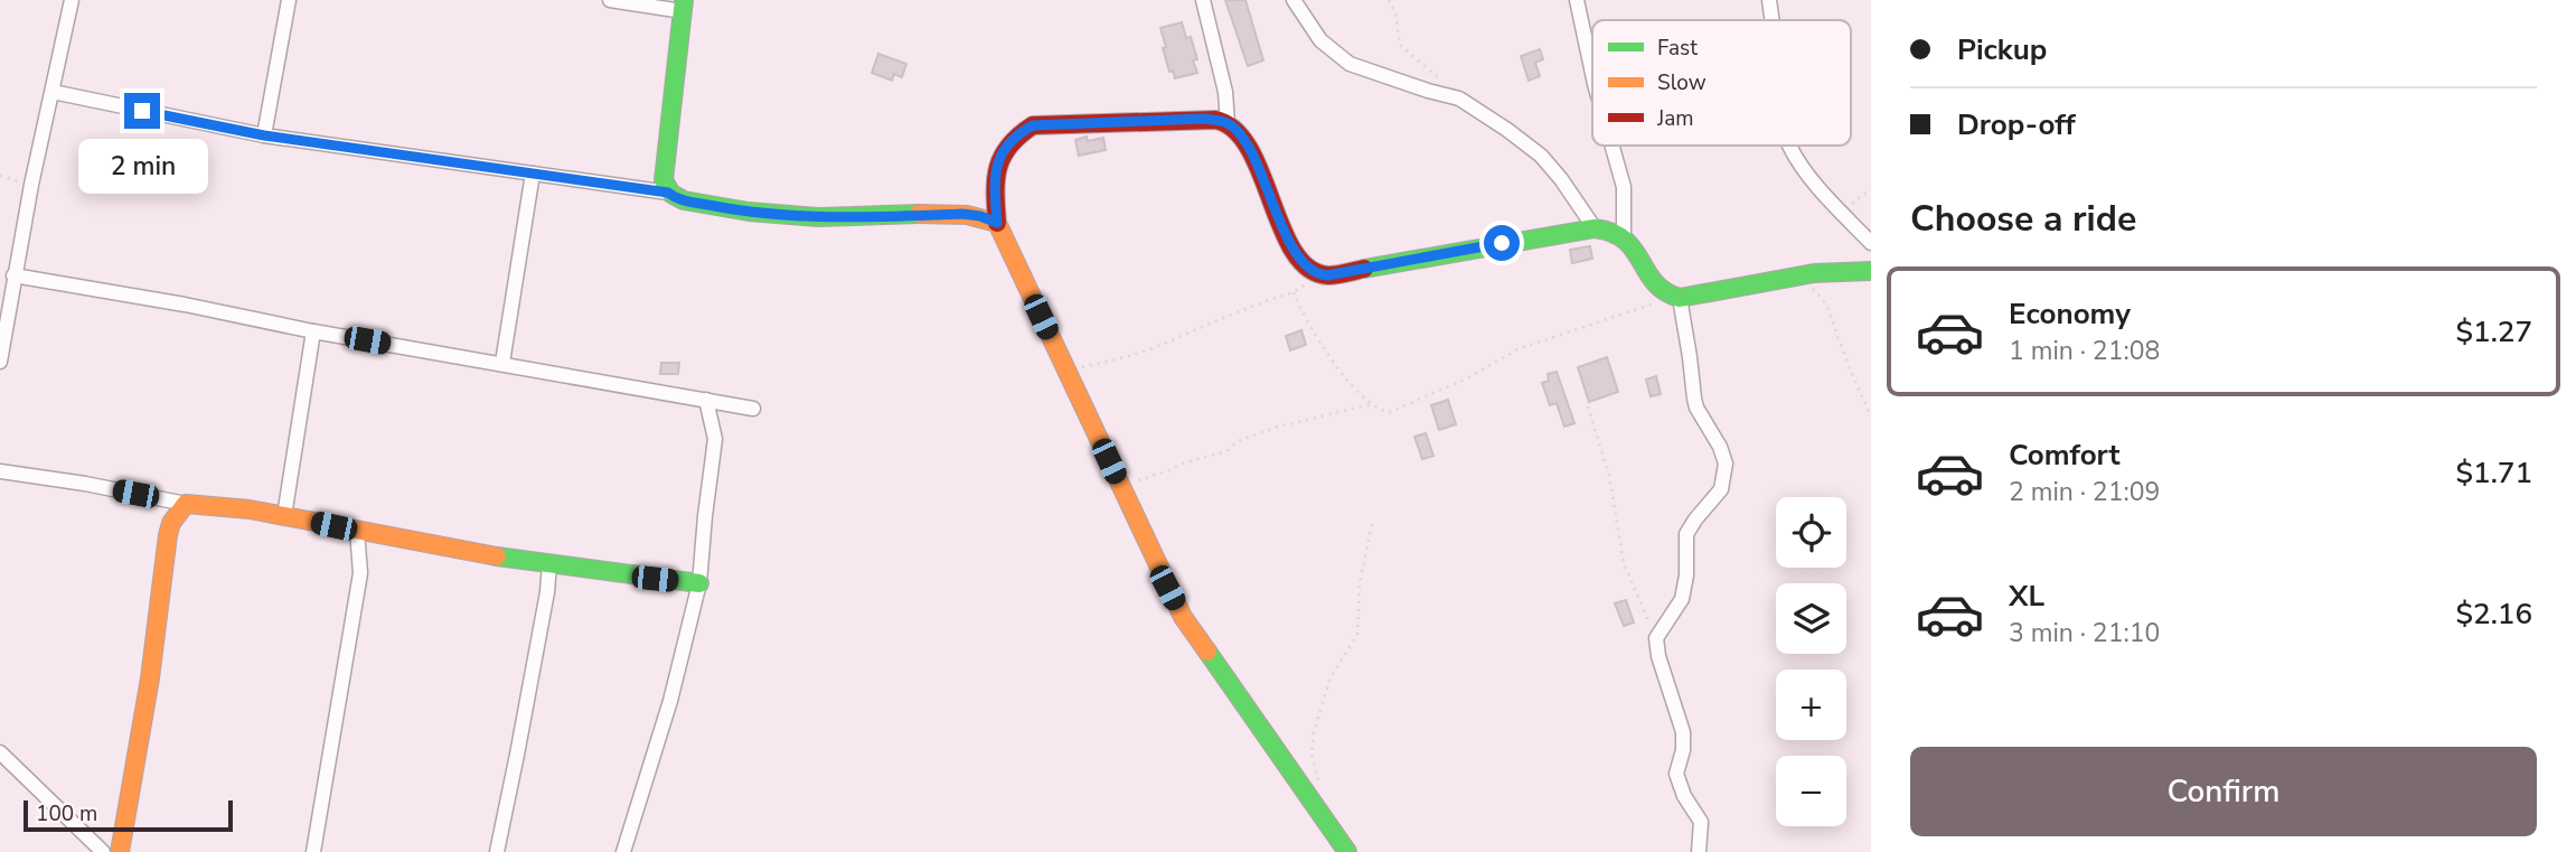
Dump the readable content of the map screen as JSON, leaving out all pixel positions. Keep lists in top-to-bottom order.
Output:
{
  "legend": ["Fast", "Slow", "Jam"],
  "scale_bar": "100 m",
  "page": {
    "banner": ["Pickup", "Drop-off"],
    "bubble": "2 min",
    "heading": "Choose a ride",
    "list": [
      {
        "name": "Economy",
        "note": "1 min · 21:08",
        "value": "$1.27"
      },
      {
        "name": "Comfort",
        "note": "2 min · 21:09",
        "value": "$1.71"
      },
      {
        "name": "XL",
        "note": "3 min · 21:10",
        "value": "$2.16"
      }
    ],
    "map_buttons": ["+", "−"],
    "buttons": "Confirm",
    "scale": "100 m"
  }
}
